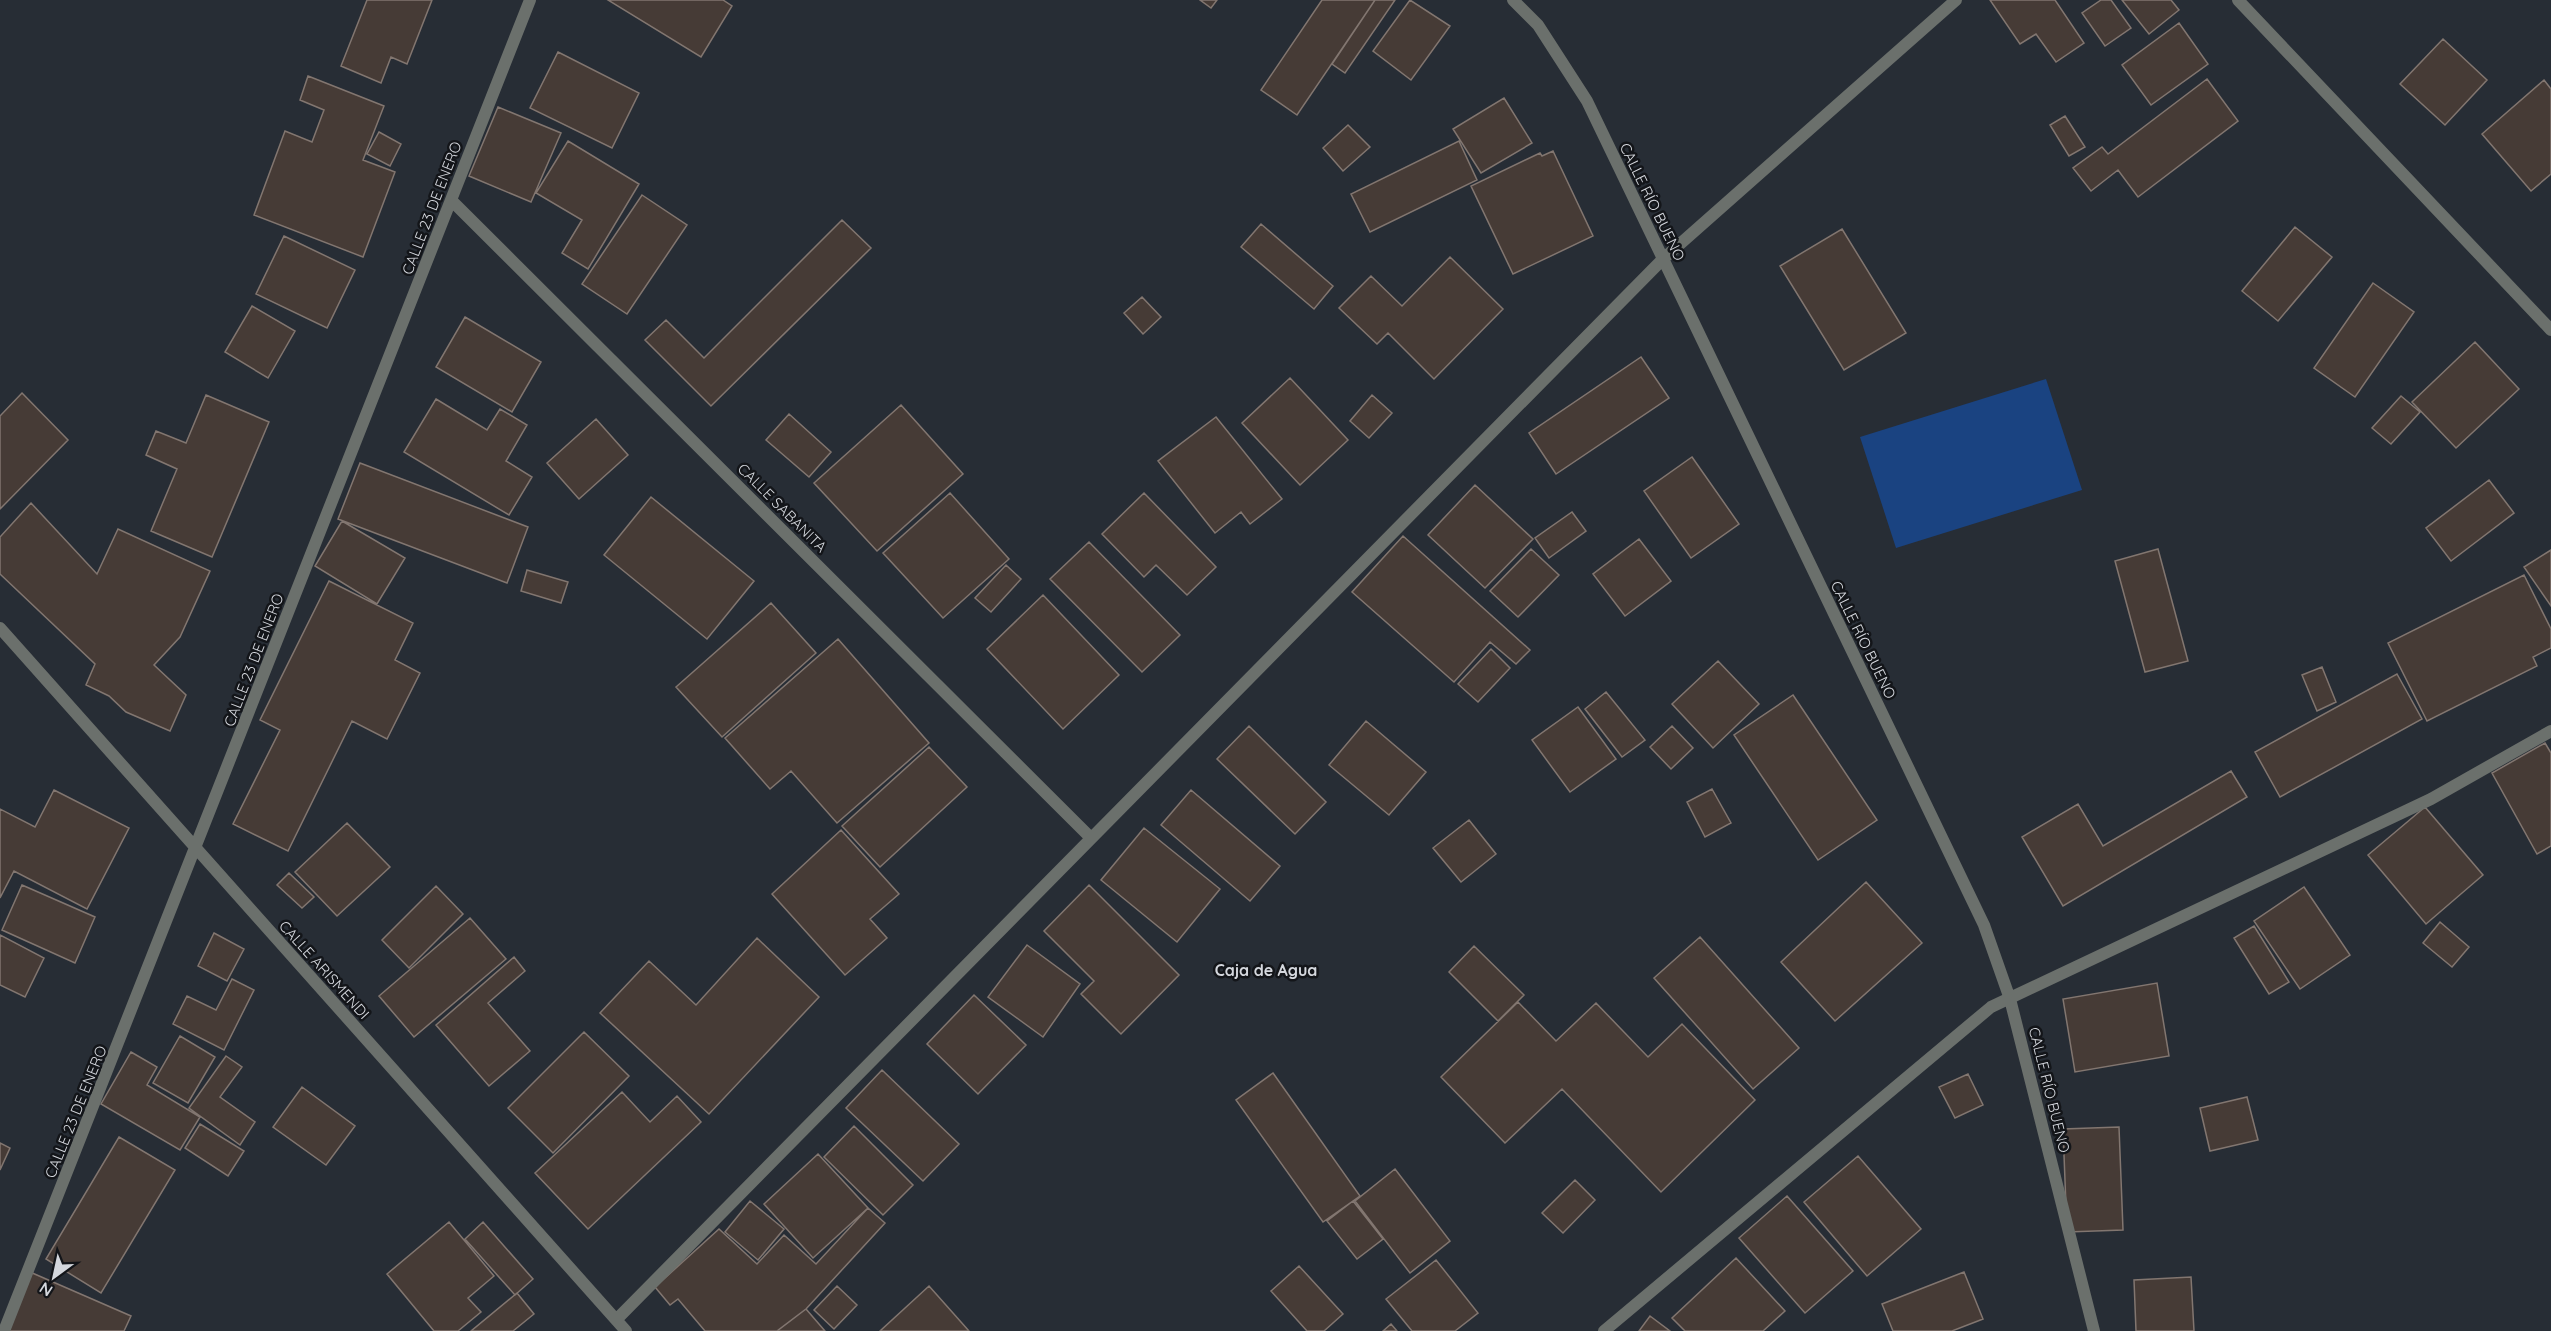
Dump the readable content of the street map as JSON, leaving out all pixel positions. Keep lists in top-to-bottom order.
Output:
{
  "streets": {
    "street": [
      "CALLE RÍO BUENO",
      "CALLE 23 DE ENERO",
      "CALLE SABANITA",
      "CALLE ARISMENDI"
    ]
  },
  "crossings": [
    ["CALLE 23 DE ENERO", "CALLE SABANITA"],
    ["CALLE 23 DE ENERO", "CALLE ARISMENDI"]
  ],
  "districts": ["Caja de Agua"],
  "north": "bottom left"
}
